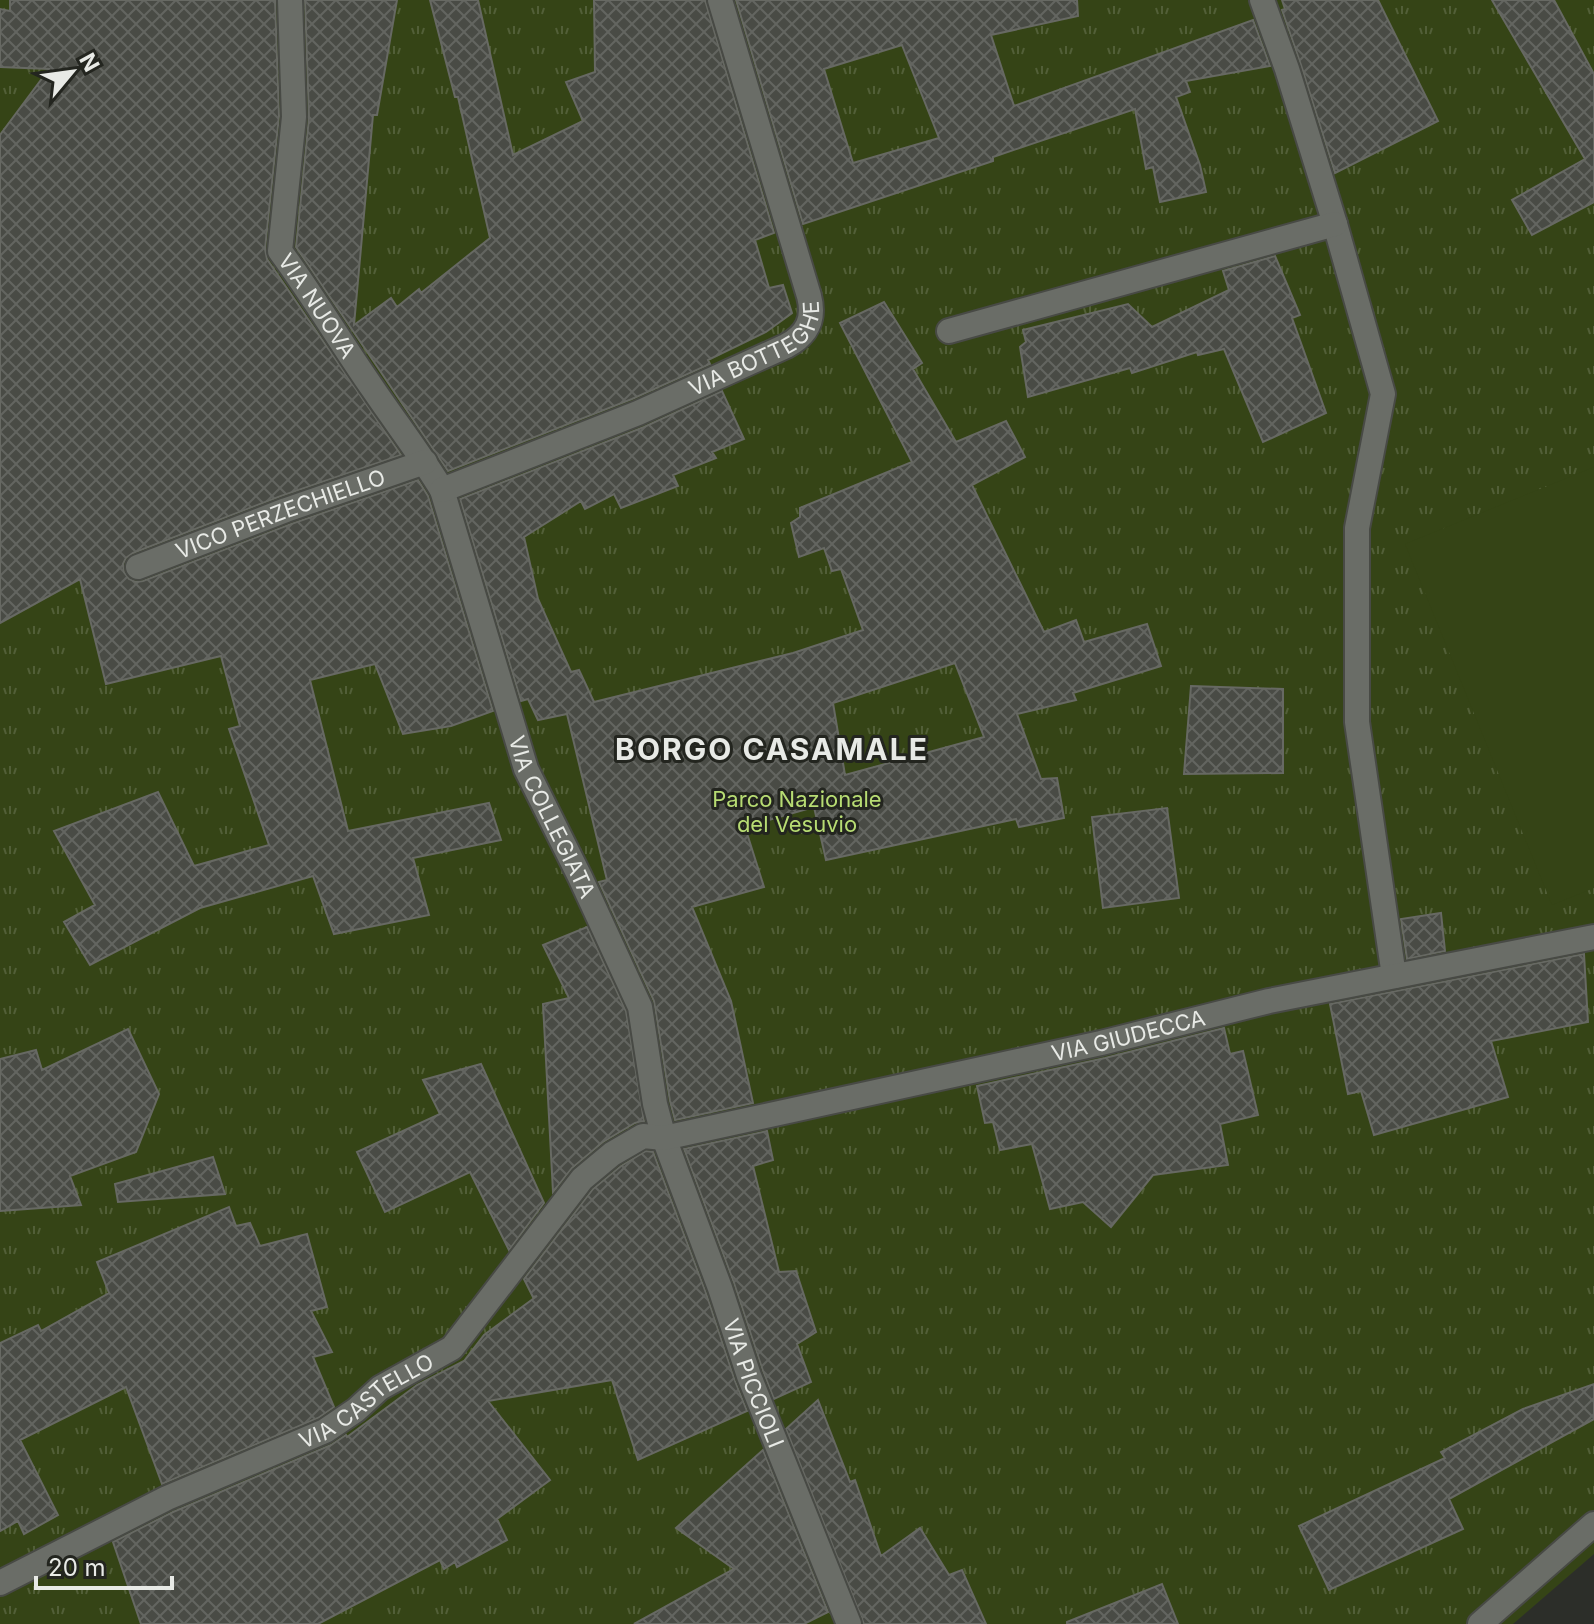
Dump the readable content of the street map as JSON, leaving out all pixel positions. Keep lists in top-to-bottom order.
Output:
{
  "streets": {
    "street": [
      "VIA NUOVA",
      "VIA BOTTEGHE",
      "VICO PERZECHIELLO",
      "VIA COLLEGIATA",
      "VIA GIUDECCA",
      "VIA PICCIOLI",
      "VIA CASTELLO"
    ]
  },
  "crossings": [
    ["VIA NUOVA", "VIA BOTTEGHE"],
    ["VIA NUOVA", "VICO PERZECHIELLO"],
    ["VIA NUOVA", "VIA COLLEGIATA"],
    ["VIA BOTTEGHE", "VIA COLLEGIATA"],
    ["VIA COLLEGIATA", "VIA GIUDECCA"],
    ["VIA COLLEGIATA", "VIA PICCIOLI"],
    ["VIA COLLEGIATA", "VIA CASTELLO"],
    ["VIA GIUDECCA", "VIA PICCIOLI"],
    ["VIA GIUDECCA", "VIA CASTELLO"],
    ["VIA PICCIOLI", "VIA CASTELLO"]
  ],
  "districts": ["BORGO CASAMALE"],
  "parks": ["Parco Nazionale del Vesuvio"],
  "scale_bar": "20 m",
  "north": "top right"
}
